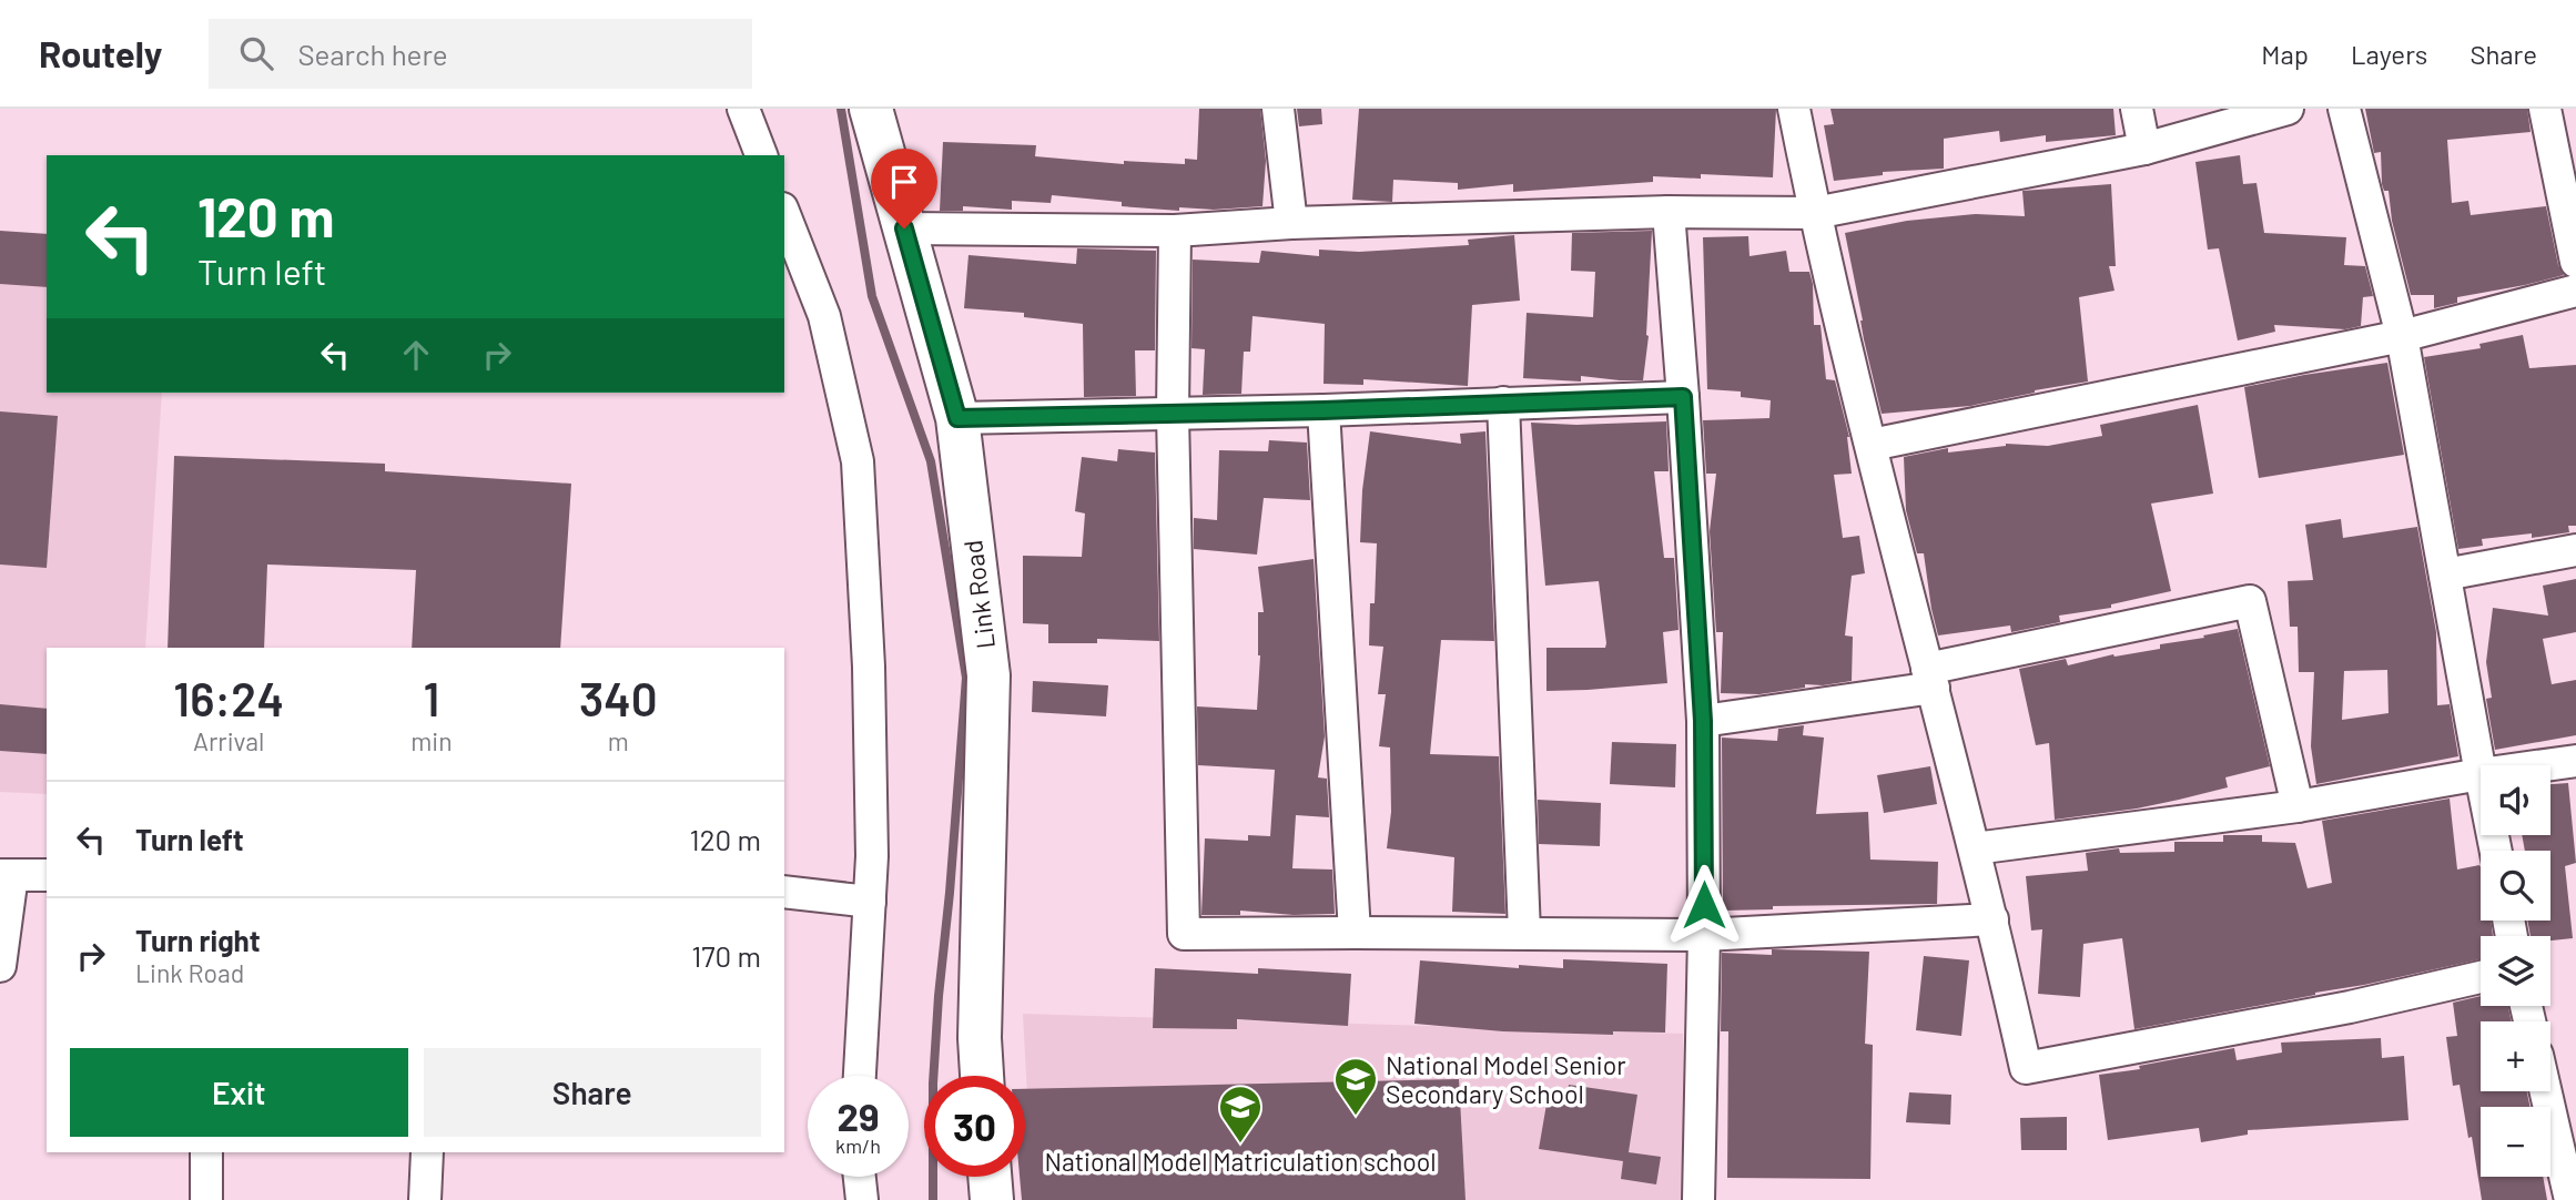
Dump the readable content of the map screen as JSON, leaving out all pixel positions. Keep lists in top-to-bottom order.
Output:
{
  "streets": {
    "street": ["Link Road"]
  },
  "places": {
    "school or university": ["National Model Senior Secondary School", "National Model Matriculation school"]
  },
  "page": {
    "header": "Routely",
    "search": "Search here",
    "nav": ["Map", "Layers", "Share"],
    "turn": ["120 m", "Turn left"],
    "eta": [
      "16:24",
      "Arrival",
      "1",
      "min",
      "340",
      "m"
    ],
    "map_buttons": ["+", "−"],
    "list": [
      {
        "name": "Turn left",
        "value": "120 m"
      },
      {
        "name": "Turn right",
        "note": "Link Road",
        "value": "170 m"
      }
    ],
    "buttons": ["Exit", "Share"],
    "speed": "29 km/h",
    "limit": "30"
  }
}
